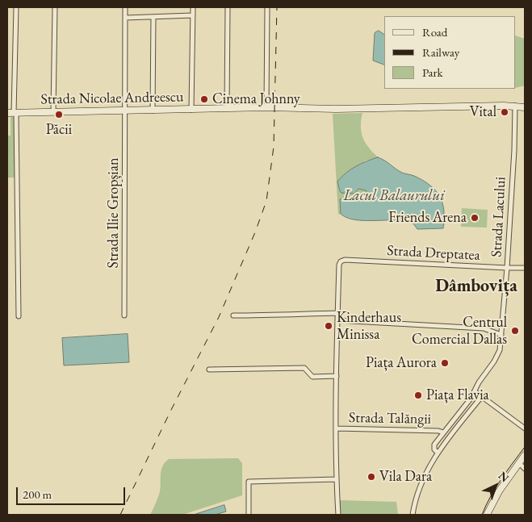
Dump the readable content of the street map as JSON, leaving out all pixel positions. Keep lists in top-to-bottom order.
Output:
{
  "streets": {
    "main road": ["Strada Nicolae Andreescu"],
    "street": [
      "Strada Ilie Gropșian",
      "Strada Lacului",
      "Strada Dreptatea",
      "Strada Talăngii"
    ]
  },
  "crossings": [
    ["Strada Nicolae Andreescu", "Strada Ilie Gropșian"],
    ["Strada Nicolae Andreescu", "Strada Lacului"],
    ["Strada Lacului", "Strada Dreptatea"],
    ["Strada Lacului", "Strada Talăngii"]
  ],
  "districts": ["Dâmbovița"],
  "water": ["Lacul Balaurului"],
  "places": [
    "Cinema Johnny",
    "Vital",
    "Păcii",
    "Friends Arena",
    "Kinderhaus Minissa",
    "Centrul Comercial Dallas",
    "Piața Aurora",
    "Piața Flavia",
    "Vila Dara"
  ],
  "legend": ["Road", "Railway", "Park"],
  "scale_bar": "200 m",
  "north": "top right"
}
